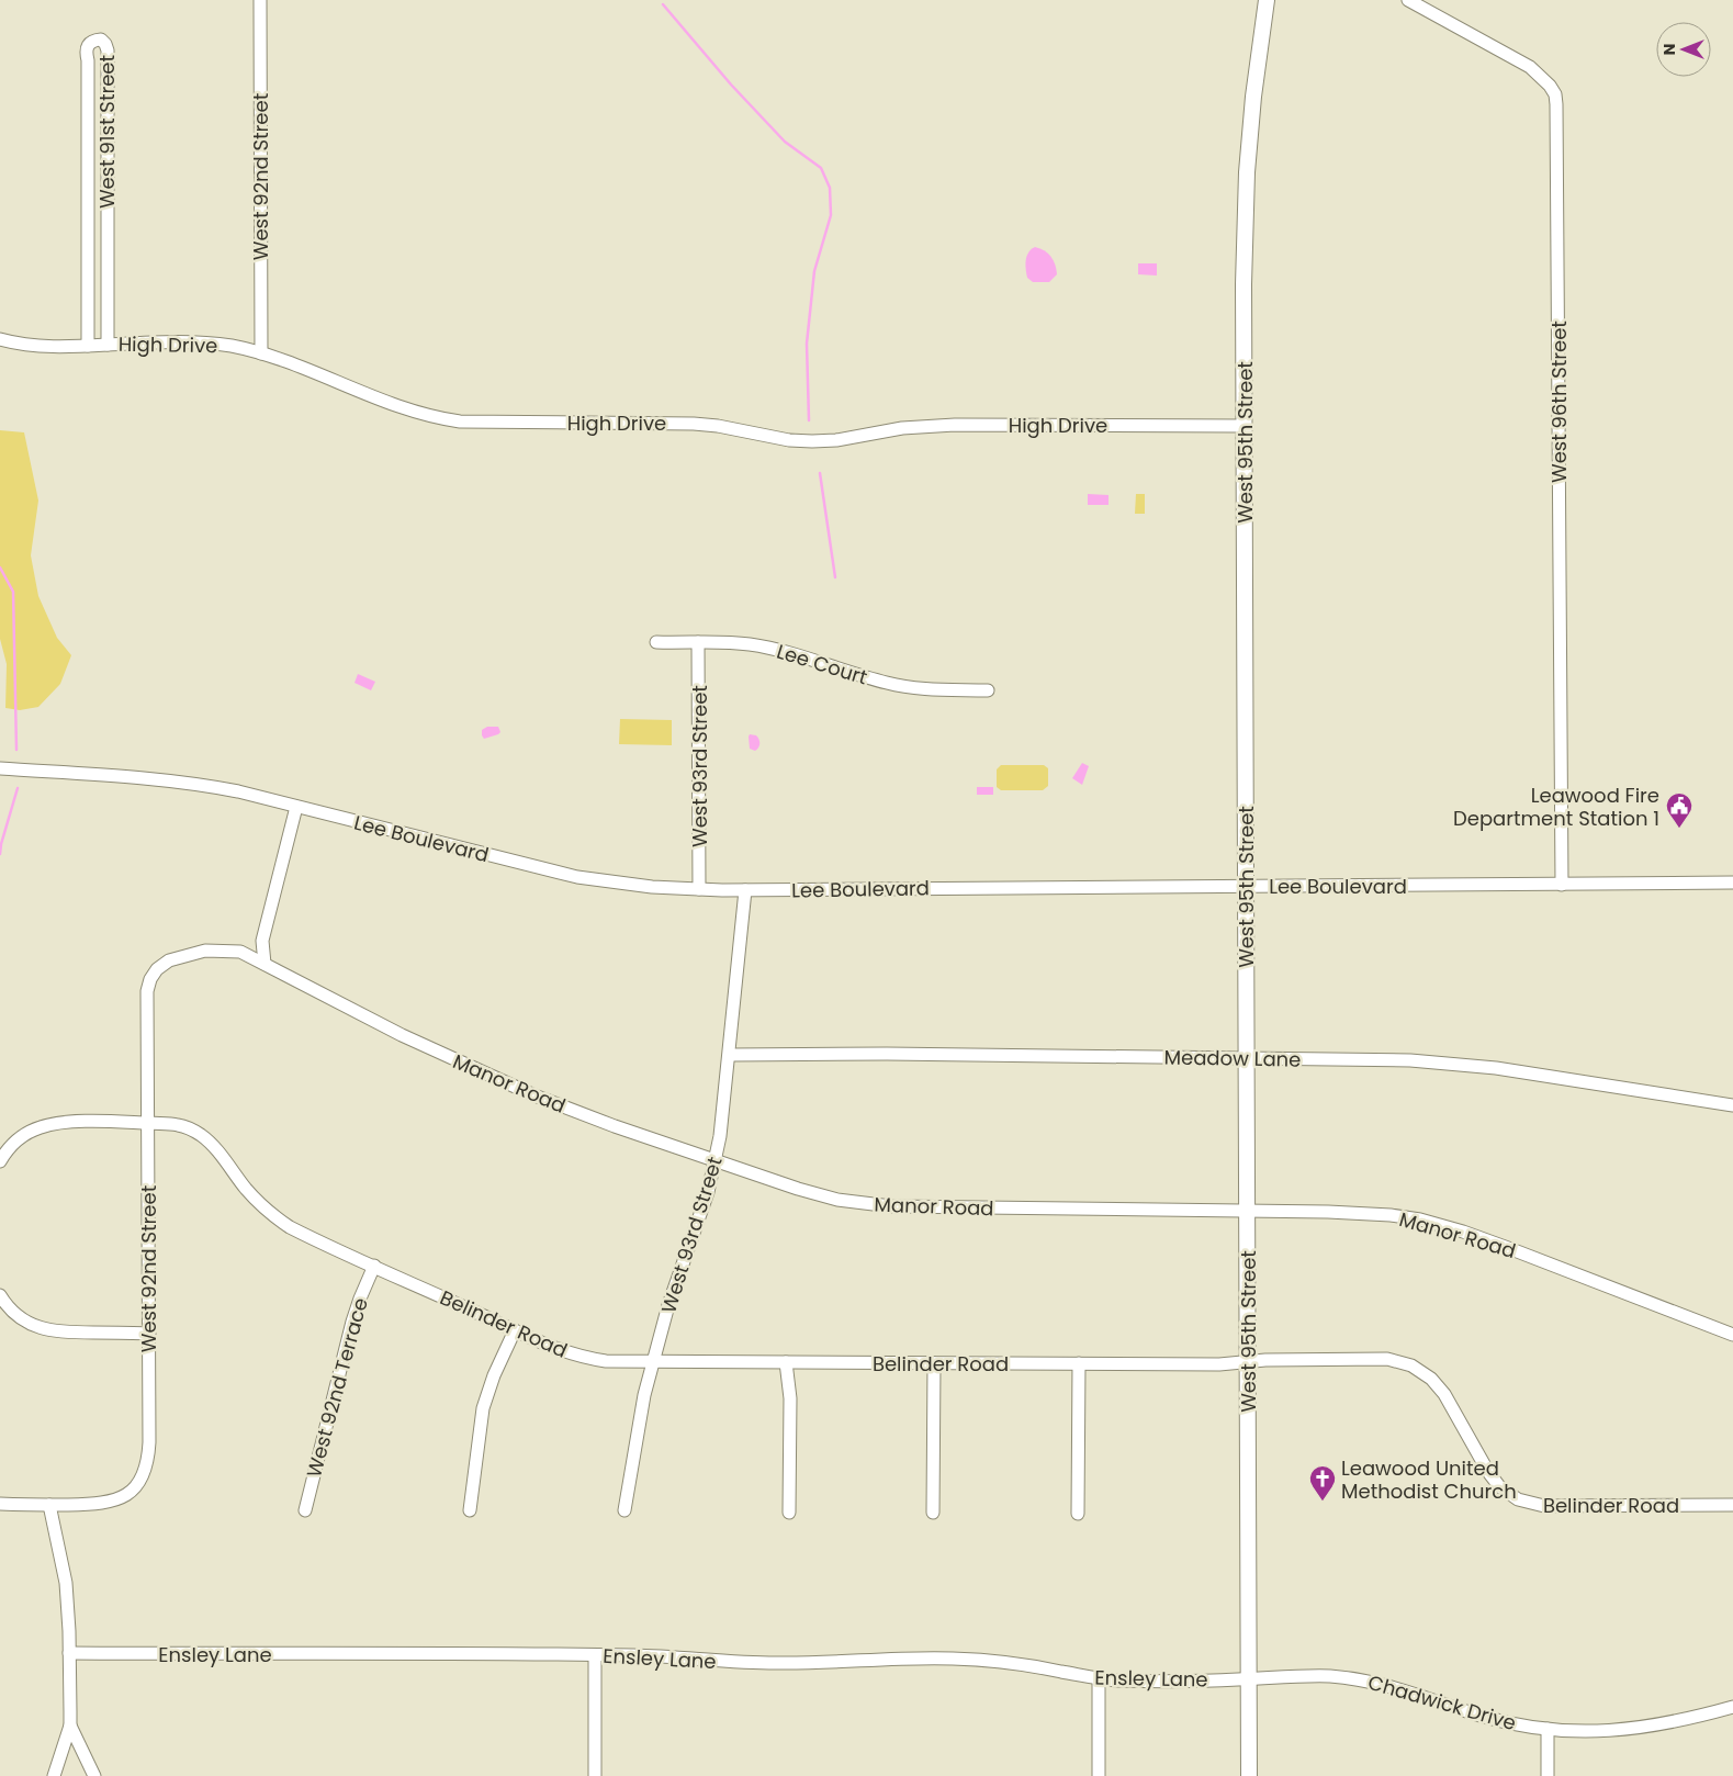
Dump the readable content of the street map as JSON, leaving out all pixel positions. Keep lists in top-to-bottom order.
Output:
{
  "streets": {
    "main road": ["West 95th Street"],
    "street": [
      "West 91st Street",
      "West 92nd Street",
      "High Drive",
      "West 96th Street",
      "Lee Court",
      "West 93rd Street",
      "Lee Boulevard",
      "Meadow Lane",
      "Manor Road",
      "Belinder Road",
      "West 92nd Terrace",
      "Ensley Lane",
      "Chadwick Drive"
    ]
  },
  "crossings": [
    ["West 91st Street", "High Drive"],
    ["West 92nd Street", "High Drive"],
    ["West 92nd Street", "Manor Road"],
    ["West 92nd Street", "Belinder Road"],
    ["High Drive", "West 95th Street"],
    ["West 96th Street", "Lee Boulevard"],
    ["West 95th Street", "Lee Boulevard"],
    ["West 95th Street", "Meadow Lane"],
    ["West 95th Street", "Manor Road"],
    ["West 95th Street", "Belinder Road"],
    ["West 95th Street", "Ensley Lane"],
    ["West 95th Street", "Chadwick Drive"],
    ["Lee Court", "West 93rd Street"],
    ["West 93rd Street", "Lee Boulevard"],
    ["West 93rd Street", "Meadow Lane"],
    ["West 93rd Street", "Manor Road"],
    ["West 93rd Street", "Belinder Road"],
    ["Belinder Road", "West 92nd Terrace"],
    ["Ensley Lane", "Chadwick Drive"]
  ],
  "places": {
    "public building": ["Leawood Fire Department Station 1"],
    "church": ["Leawood United Methodist Church"]
  },
  "north": "left"
}
